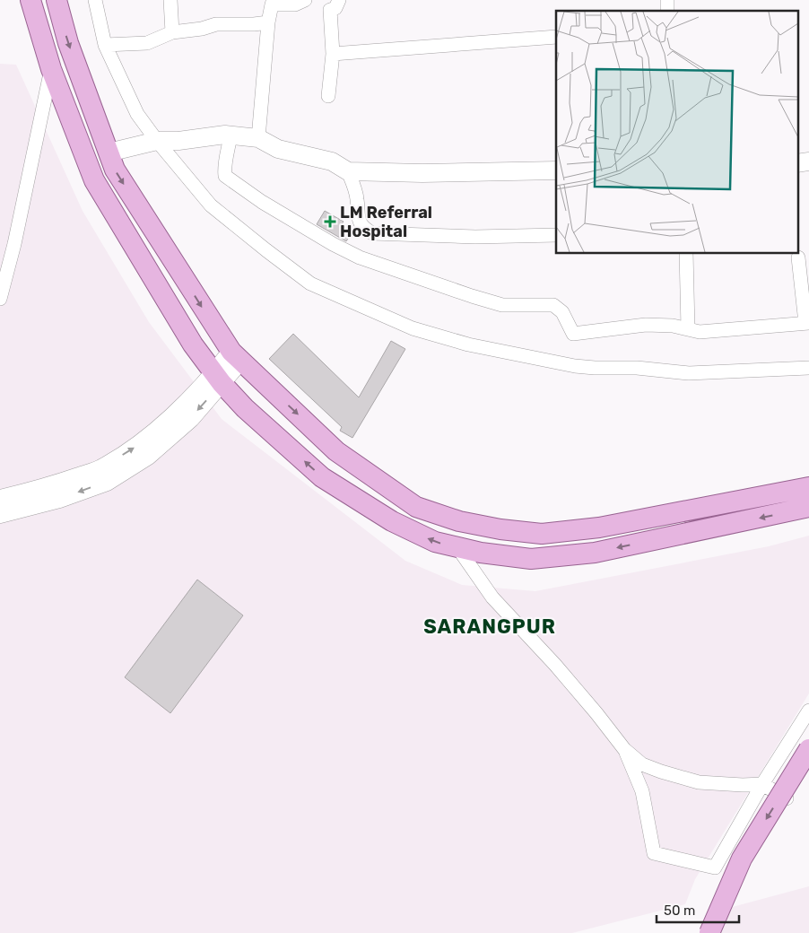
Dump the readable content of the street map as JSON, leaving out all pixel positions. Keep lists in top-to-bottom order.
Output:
{
  "districts": ["SARANGPUR"],
  "places": {
    "health": ["LM Referral Hospital"]
  },
  "scale_bar": "50 m"
}
